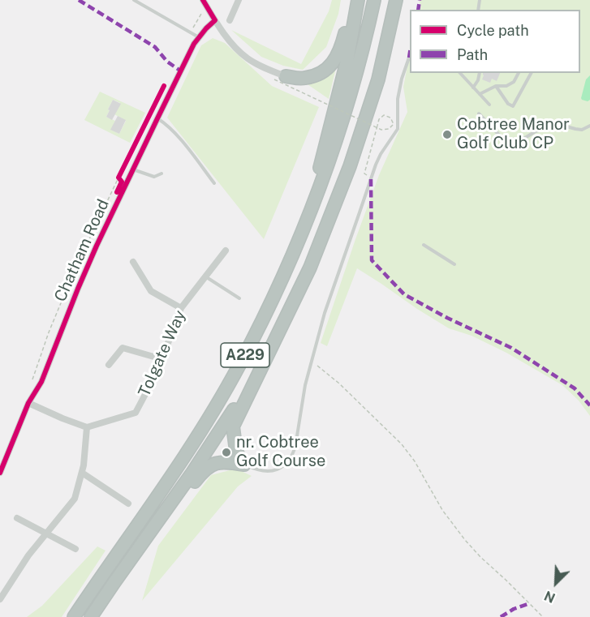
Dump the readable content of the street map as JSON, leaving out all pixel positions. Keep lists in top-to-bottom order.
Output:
{
  "streets": {
    "highway": ["A229"],
    "street": ["Chatham Road", "Tolgate Way"]
  },
  "places": ["Cobtree Manor Golf Club CP", "nr. Cobtree Golf Course"],
  "legend": ["Cycle path", "Path"],
  "north": "bottom left"
}
